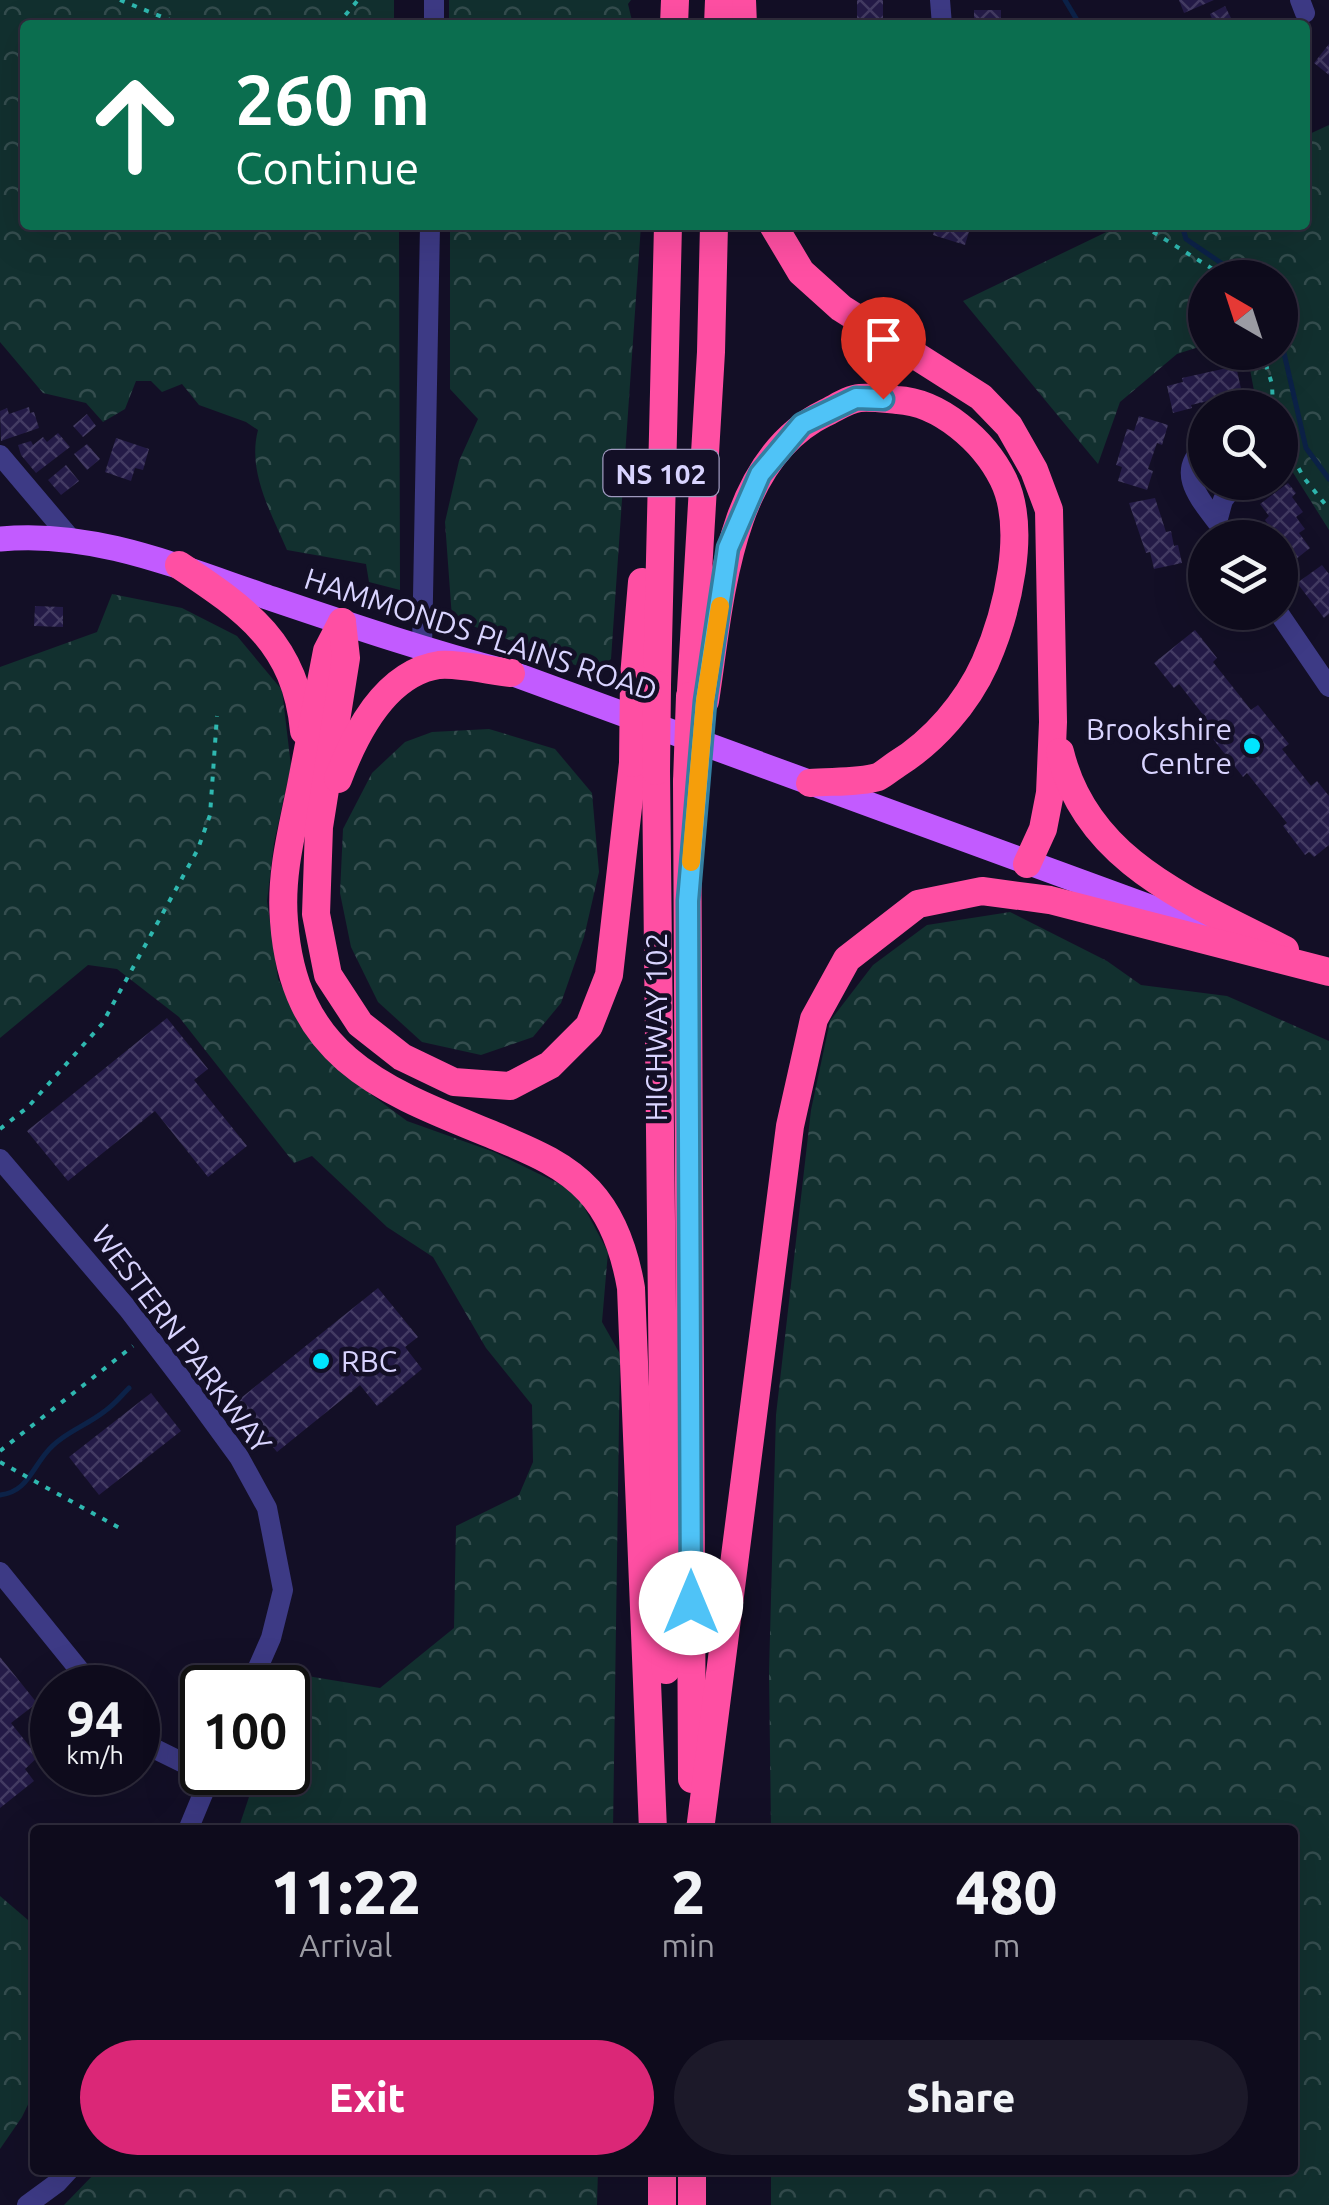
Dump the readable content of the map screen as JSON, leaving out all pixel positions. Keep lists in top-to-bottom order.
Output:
{
  "streets": {
    "highway": ["NS 102", "HIGHWAY 102"],
    "main road": ["HAMMONDS PLAINS ROAD"],
    "street": ["WESTERN PARKWAY"]
  },
  "places": ["Brookshire Centre", "RBC"],
  "north": "top left",
  "page": {
    "turn": ["260 m", "Continue"],
    "speed": "94 km/h",
    "limit": "100",
    "eta": [
      "11:22",
      "Arrival",
      "2",
      "min",
      "480",
      "m"
    ],
    "buttons": ["Exit", "Share"]
  }
}
